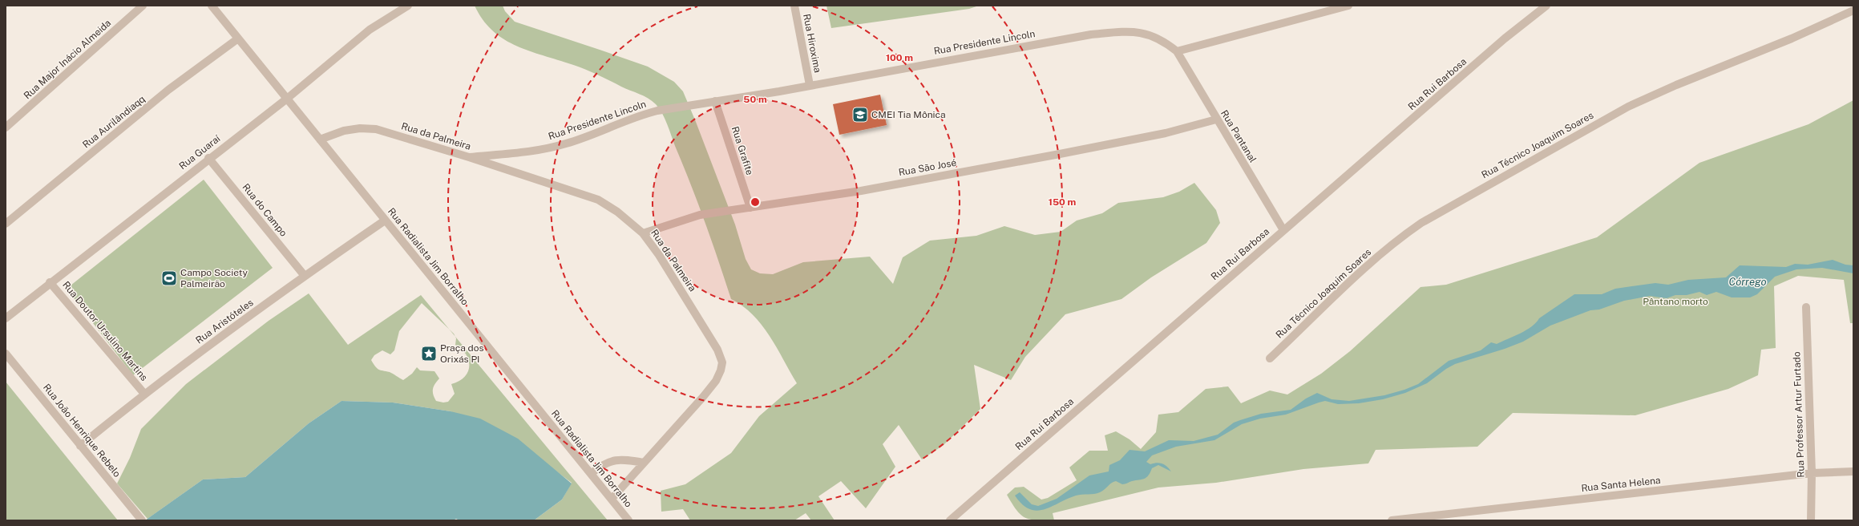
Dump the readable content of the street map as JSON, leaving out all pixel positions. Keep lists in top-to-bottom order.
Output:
{
  "streets": {
    "street": [
      "Rua Presidente Lincoln",
      "Rua Hiroxima",
      "Rua Major Inácio Almeida",
      "Rua Rui Barbosa",
      "Rua Aurilândiaqq",
      "Rua da Palmeira",
      "Rua Pantanal",
      "Rua Técnico Joaquim Soares",
      "Rua Grafite",
      "Rua Guaraí",
      "Rua São José",
      "Rua do Campo",
      "Rua Radialista Jim Borralho",
      "Rua Aristóteles",
      "Rua Doutor Ursulino Martins",
      "Rua Professor Artur Furtado",
      "Rua João Henrique Rebelo",
      "Rua Santa Helena"
    ]
  },
  "crossings": [
    ["Rua Presidente Lincoln", "Rua Hiroxima"],
    ["Rua Presidente Lincoln", "Rua da Palmeira"],
    ["Rua Presidente Lincoln", "Rua Pantanal"],
    ["Rua Presidente Lincoln", "Rua Grafite"],
    ["Rua Rui Barbosa", "Rua Pantanal"],
    ["Rua Aurilândiaqq", "Rua Radialista Jim Borralho"],
    ["Rua da Palmeira", "Rua São José"],
    ["Rua da Palmeira", "Rua Radialista Jim Borralho"],
    ["Rua Pantanal", "Rua São José"],
    ["Rua Grafite", "Rua São José"],
    ["Rua Guaraí", "Rua do Campo"],
    ["Rua Guaraí", "Rua Radialista Jim Borralho"],
    ["Rua Guaraí", "Rua Doutor Ursulino Martins"],
    ["Rua do Campo", "Rua Aristóteles"],
    ["Rua Radialista Jim Borralho", "Rua Aristóteles"],
    ["Rua Aristóteles", "Rua Doutor Ursulino Martins"],
    ["Rua Aristóteles", "Rua João Henrique Rebelo"],
    ["Rua Professor Artur Furtado", "Rua Santa Helena"]
  ],
  "water": ["Córrego"],
  "parks": ["Pântano morto"],
  "places": {
    "school or university": ["CMEI Tia Mônica"],
    "sports": ["Campo Society Palmeirão"],
    "place": ["Praça dos Orixás PI"]
  },
  "rings": ["100 m", "50 m", "150 m"]
}
